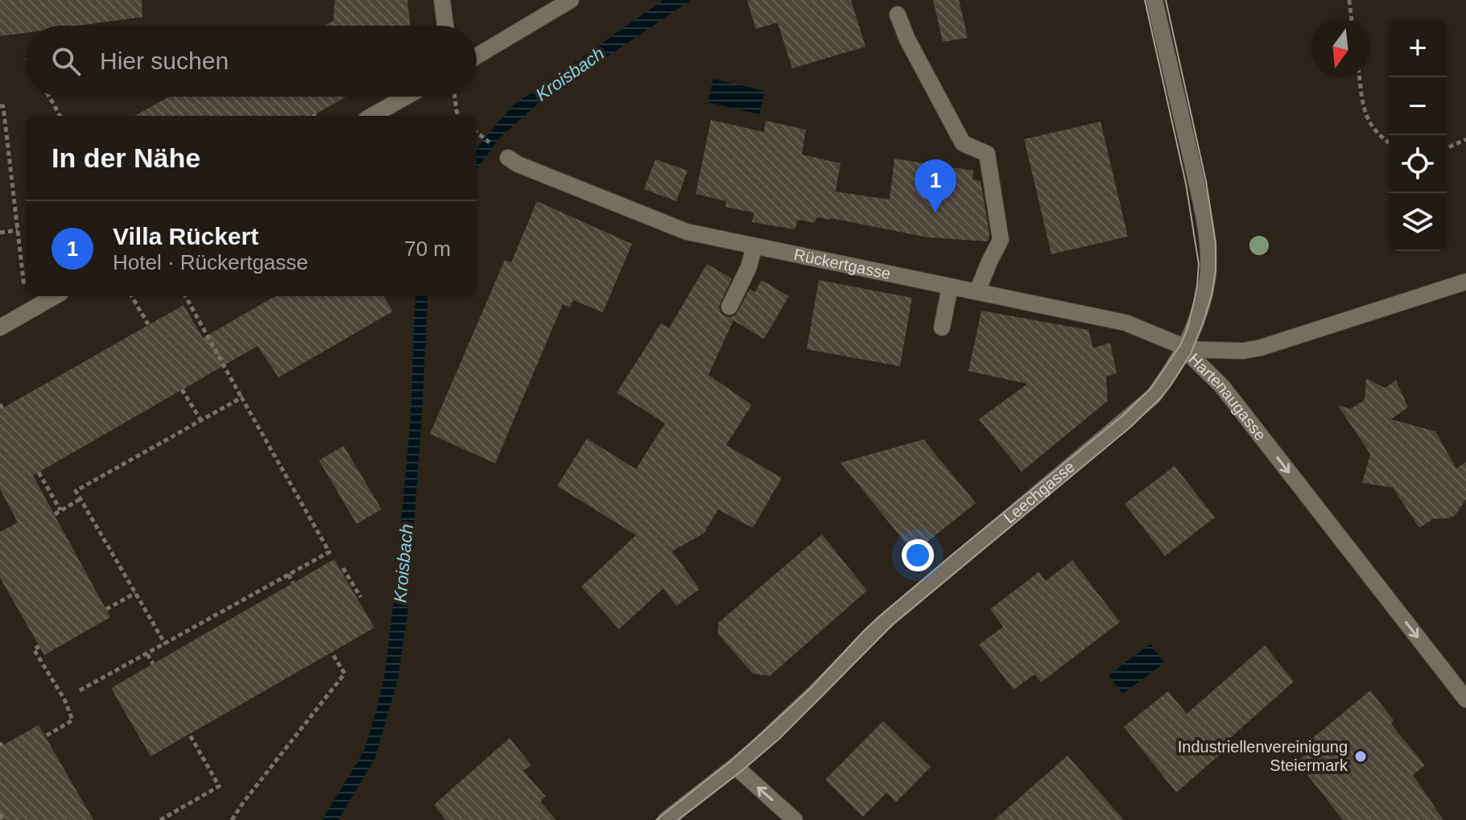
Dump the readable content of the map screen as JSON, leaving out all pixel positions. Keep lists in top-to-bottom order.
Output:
{
  "streets": {
    "street": ["Rückertgasse", "Hartenaugasse", "Leechgasse"]
  },
  "crossings": [
    ["Rückertgasse", "Hartenaugasse"],
    ["Rückertgasse", "Leechgasse"],
    ["Hartenaugasse", "Leechgasse"]
  ],
  "one_way": ["Hartenaugasse"],
  "water": ["Kroisbach"],
  "places": ["Industriellenvereinigung Steiermark"],
  "north": "bottom",
  "page": {
    "map_buttons": ["+", "−"],
    "search": "Hier suchen",
    "heading": "In der Nähe",
    "pins": "1",
    "list": [
      {
        "mark": "1",
        "name": "Villa Rückert",
        "note": "Hotel · Rückertgasse",
        "value": "70 m"
      }
    ]
  }
}
